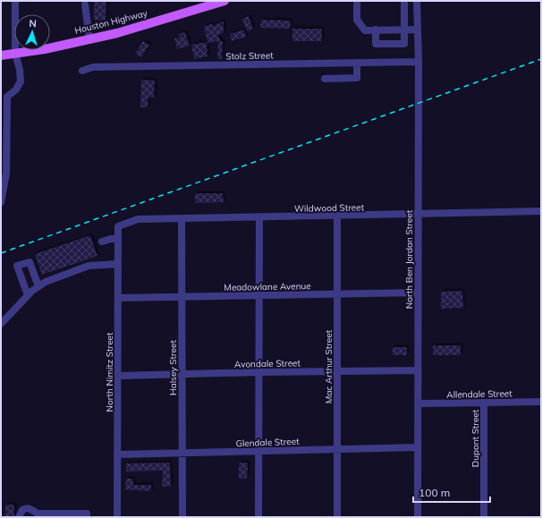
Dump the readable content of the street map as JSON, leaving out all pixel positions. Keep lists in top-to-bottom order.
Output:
{
  "streets": {
    "main road": ["Houston Highway"],
    "street": [
      "Stolz Street",
      "Wildwood Street",
      "North Ben Jordan Street",
      "Meadowlane Avenue",
      "Avondale Street",
      "Mac Arthur Street",
      "Halsey Street",
      "North Nimitz Street",
      "Allendale Street",
      "Dupont Street",
      "Glendale Street"
    ]
  },
  "crossings": [
    ["Stolz Street", "North Ben Jordan Street"],
    ["Wildwood Street", "North Ben Jordan Street"],
    ["Wildwood Street", "Mac Arthur Street"],
    ["Wildwood Street", "Halsey Street"],
    ["Wildwood Street", "North Nimitz Street"],
    ["North Ben Jordan Street", "Meadowlane Avenue"],
    ["North Ben Jordan Street", "Avondale Street"],
    ["North Ben Jordan Street", "Allendale Street"],
    ["North Ben Jordan Street", "Glendale Street"],
    ["Meadowlane Avenue", "Mac Arthur Street"],
    ["Meadowlane Avenue", "Halsey Street"],
    ["Meadowlane Avenue", "North Nimitz Street"],
    ["Avondale Street", "Mac Arthur Street"],
    ["Avondale Street", "Halsey Street"],
    ["Avondale Street", "North Nimitz Street"],
    ["Mac Arthur Street", "Glendale Street"],
    ["Halsey Street", "Glendale Street"],
    ["North Nimitz Street", "Glendale Street"],
    ["Allendale Street", "Dupont Street"]
  ],
  "scale_bar": "100 m",
  "north": "top"
}
